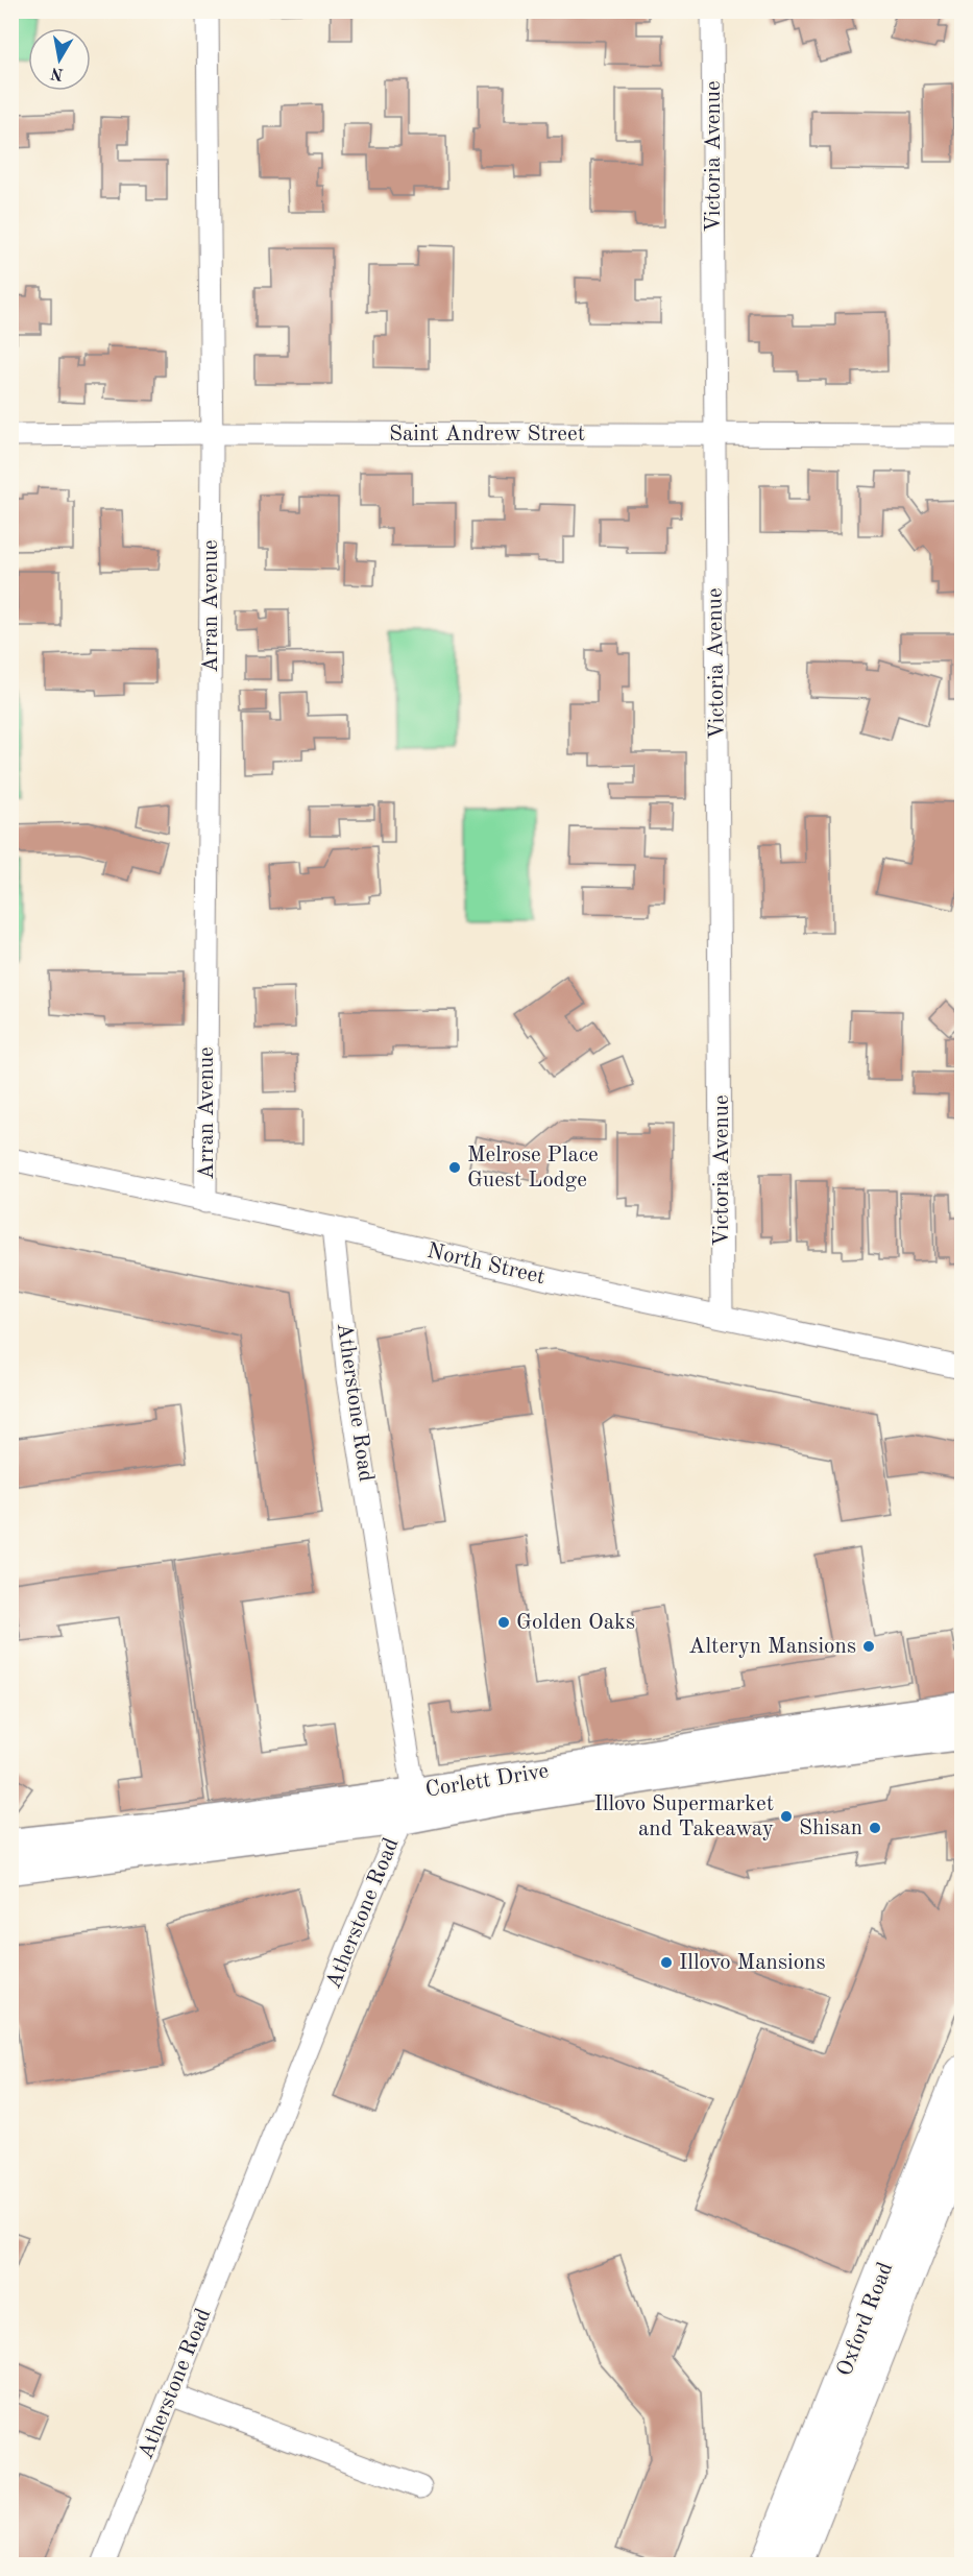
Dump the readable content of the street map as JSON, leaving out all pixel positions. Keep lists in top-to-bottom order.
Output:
{
  "streets": {
    "main road": ["Corlett Drive", "Oxford Road"],
    "street": [
      "Victoria Avenue",
      "Saint Andrew Street",
      "Arran Avenue",
      "North Street",
      "Atherstone Road"
    ]
  },
  "crossings": [
    ["Victoria Avenue", "Saint Andrew Street"],
    ["Victoria Avenue", "North Street"],
    ["Saint Andrew Street", "Arran Avenue"],
    ["Arran Avenue", "North Street"],
    ["North Street", "Atherstone Road"],
    ["Atherstone Road", "Corlett Drive"]
  ],
  "places": [
    "Melrose Place Guest Lodge",
    "Golden Oaks",
    "Alteryn Mansions",
    "Illovo Supermarket and Takeaway",
    "Shisan",
    "Illovo Mansions"
  ],
  "north": "bottom"
}
